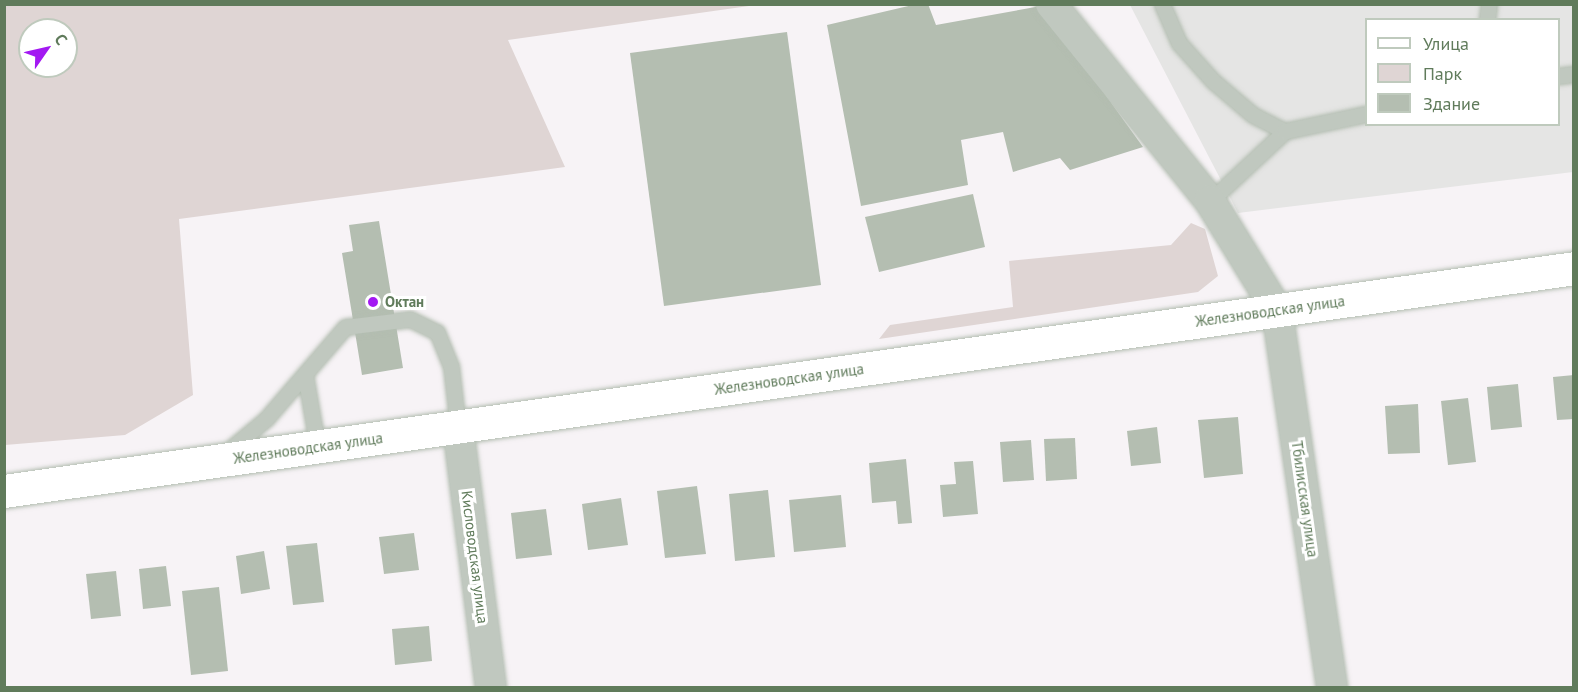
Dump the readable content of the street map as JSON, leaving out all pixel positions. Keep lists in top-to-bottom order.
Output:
{
  "streets": {
    "main road": ["Железноводская улица"],
    "street": ["Тбилисская улица", "Кисловодская улица"]
  },
  "crossings": [
    ["Железноводская улица", "Тбилисская улица"],
    ["Железноводская улица", "Кисловодская улица"]
  ],
  "places": ["Октан"],
  "legend": ["Улица", "Парк", "Здание"],
  "north": "top right"
}
